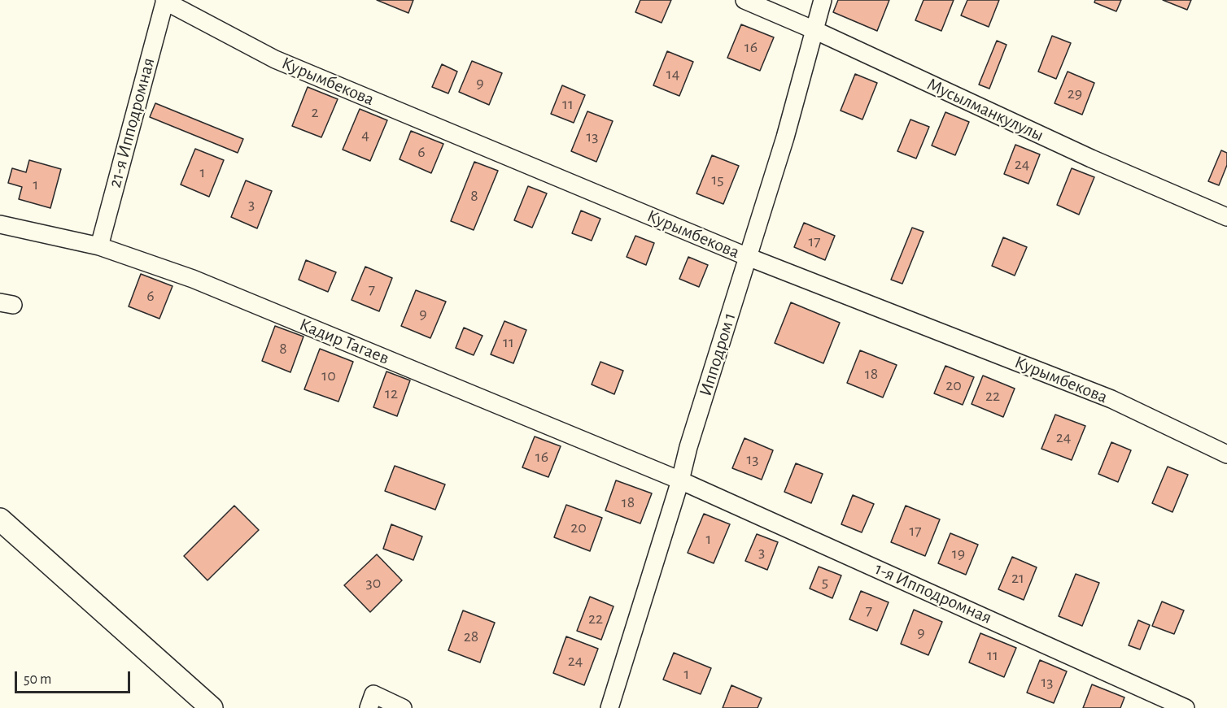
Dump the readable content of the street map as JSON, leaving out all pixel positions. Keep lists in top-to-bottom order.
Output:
{
  "streets": {
    "street": [
      "Курымбекова",
      "Мусылманкулулы",
      "21-я Ипподромная",
      "Кадир Тагаев",
      "Ипподром 1",
      "1-я Ипподромная"
    ]
  },
  "crossings": [
    ["Курымбекова", "21-я Ипподромная"],
    ["Курымбекова", "Ипподром 1"],
    ["Мусылманкулулы", "Ипподром 1"],
    ["21-я Ипподромная", "Кадир Тагаев"],
    ["Кадир Тагаев", "Ипподром 1"],
    ["Кадир Тагаев", "1-я Ипподромная"],
    ["Ипподром 1", "1-я Ипподромная"]
  ],
  "house_numbers": [
    "16",
    "14",
    "9",
    "29",
    "11",
    "2",
    "4",
    "13",
    "6",
    "24",
    "1",
    "15",
    "1",
    "8",
    "3",
    "17",
    "7",
    "6",
    "9",
    "11",
    "8",
    "18",
    "10",
    "20",
    "12",
    "22",
    "24",
    "16",
    "13",
    "18",
    "20",
    "17",
    "1",
    "3",
    "19",
    "21",
    "5",
    "30",
    "7",
    "22",
    "9",
    "28",
    "11",
    "24",
    "1",
    "13"
  ],
  "scale_bar": "50 m"
}
